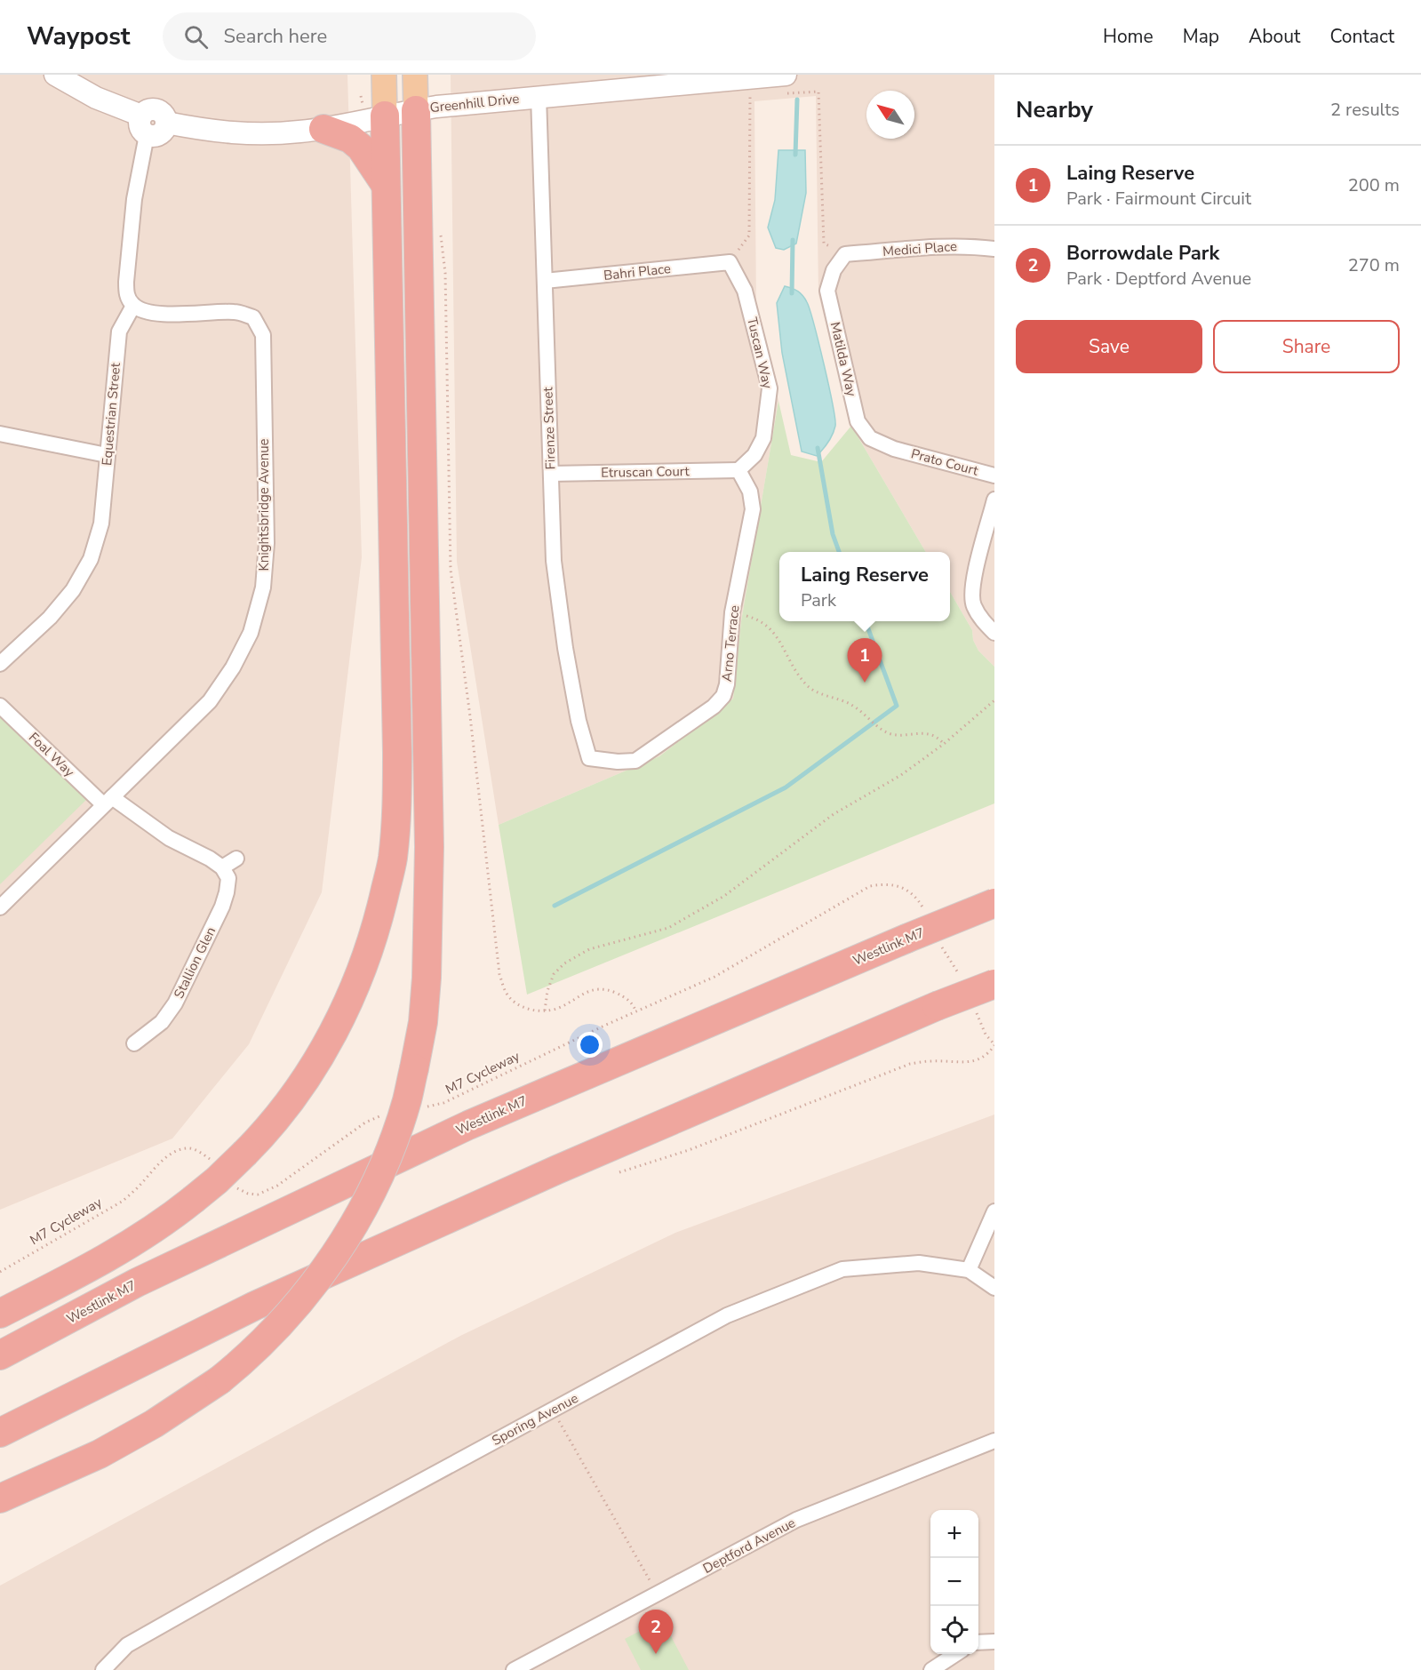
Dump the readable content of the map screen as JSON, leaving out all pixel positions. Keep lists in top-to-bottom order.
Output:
{
  "streets": {
    "highway": ["Westlink M7"],
    "street": [
      "Greenhill Drive",
      "Medici Place",
      "Bahri Place",
      "Tuscan Way",
      "Matilda Way",
      "Equestrian Street",
      "Firenze Street",
      "Prato Court",
      "Etruscan Court",
      "Knightsbridge Avenue",
      "Arno Terrace",
      "Foal Way",
      "Stallion Glen",
      "Sporing Avenue",
      "Deptford Avenue"
    ],
    "path": ["M7 Cycleway"]
  },
  "crossings": [
    ["Greenhill Drive", "Firenze Street"],
    ["Medici Place", "Matilda Way"],
    ["Bahri Place", "Tuscan Way"],
    ["Bahri Place", "Firenze Street"],
    ["Tuscan Way", "Etruscan Court"],
    ["Tuscan Way", "Arno Terrace"],
    ["Matilda Way", "Prato Court"],
    ["Equestrian Street", "Knightsbridge Avenue"],
    ["Firenze Street", "Etruscan Court"],
    ["Firenze Street", "Arno Terrace"],
    ["Etruscan Court", "Arno Terrace"],
    ["Knightsbridge Avenue", "Foal Way"]
  ],
  "north": "top left",
  "page": {
    "header": "Waypost",
    "search": "Search here",
    "nav": [
      "Home",
      "Map",
      "About",
      "Contact"
    ],
    "heading": ["Nearby", "2 results"],
    "list": [
      {
        "mark": "1",
        "name": "Laing Reserve",
        "note": "Park · Fairmount Circuit",
        "value": "200 m"
      },
      {
        "mark": "2",
        "name": "Borrowdale Park",
        "note": "Park · Deptford Avenue",
        "value": "270 m"
      }
    ],
    "buttons": ["Save", "Share"],
    "popup": ["Laing Reserve", "Park"],
    "pins": ["1", "2"],
    "map_buttons": ["+", "−"]
  }
}
